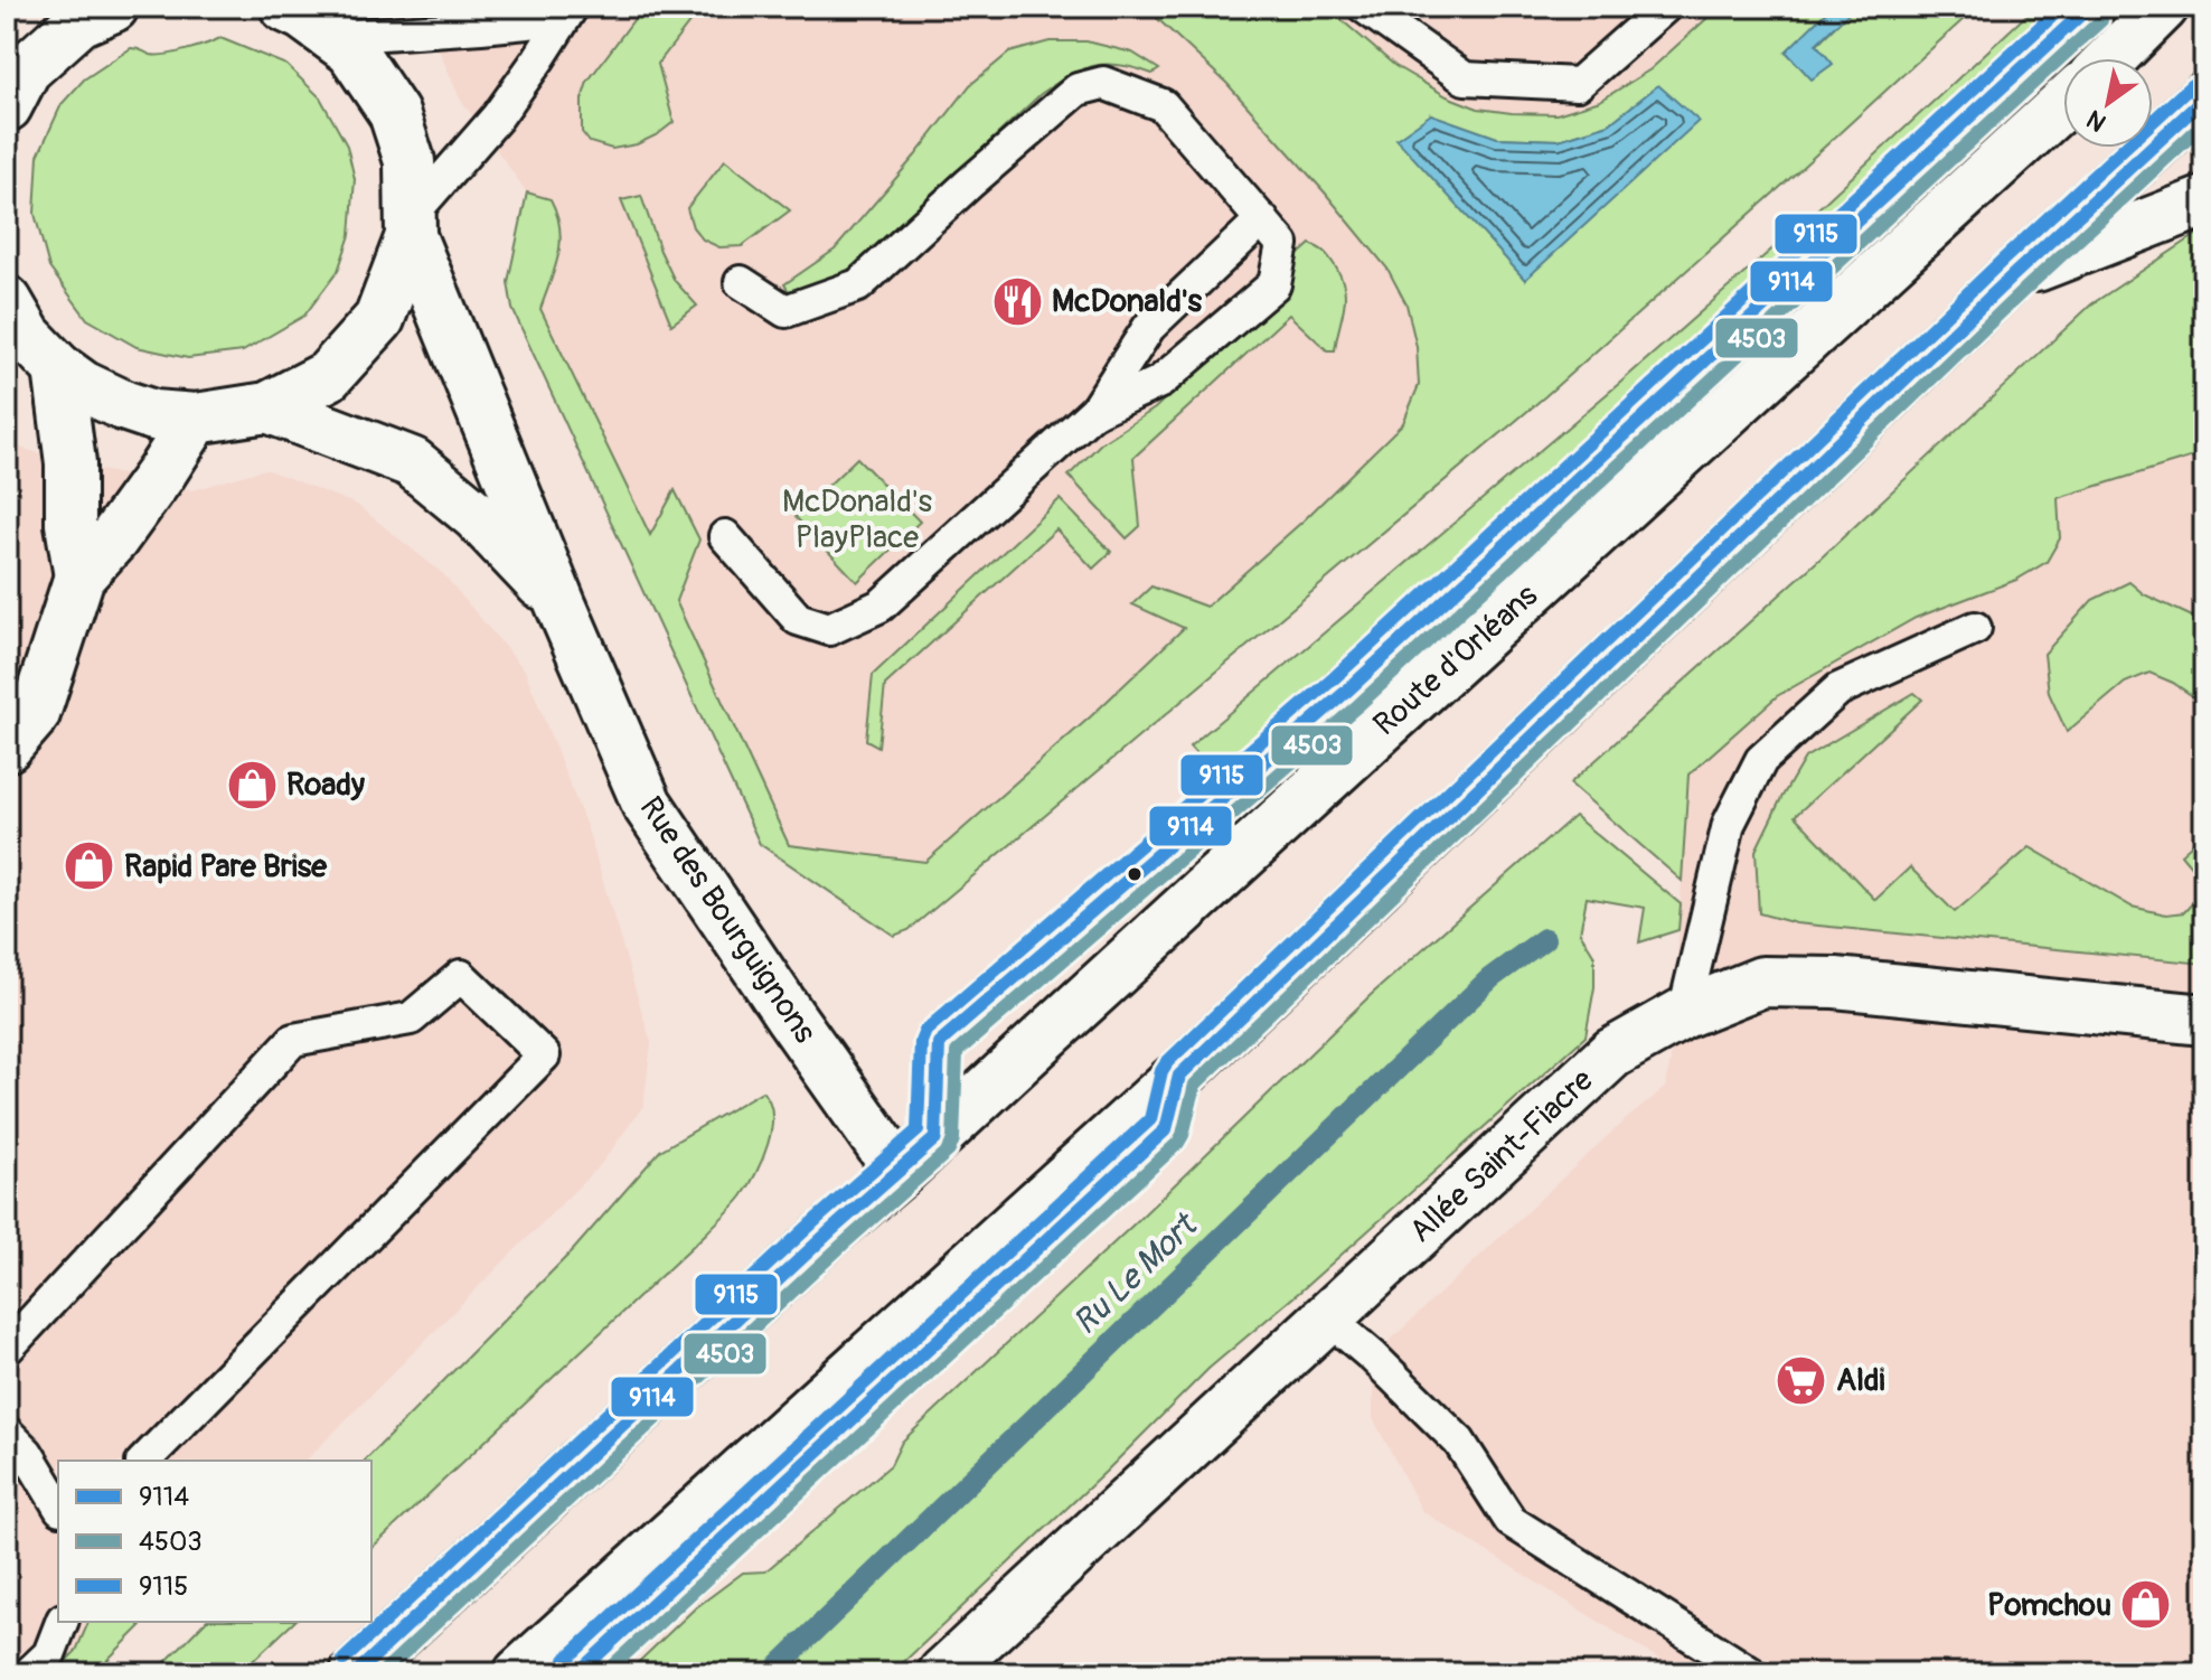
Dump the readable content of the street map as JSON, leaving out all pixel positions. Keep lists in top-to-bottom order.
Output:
{
  "streets": {
    "main road": ["Route d'Orléans", "Rue des Bourguignons", "Allée Saint-Fiacre"]
  },
  "crossings": [
    ["Route d'Orléans", "Rue des Bourguignons"]
  ],
  "water": ["Ru Le Mort"],
  "parks": ["McDonald's PlayPlace"],
  "places": {
    "restaurant": ["McDonald's"],
    "shop": ["Roady", "Rapid Pare Brise", "Pomchou"],
    "supermarket": ["Aldi"]
  },
  "lines": ["transit line 9114", "transit line 9115", "transit line 4503"],
  "legend": ["9114", "4503", "9115"],
  "north": "bottom left"
}
